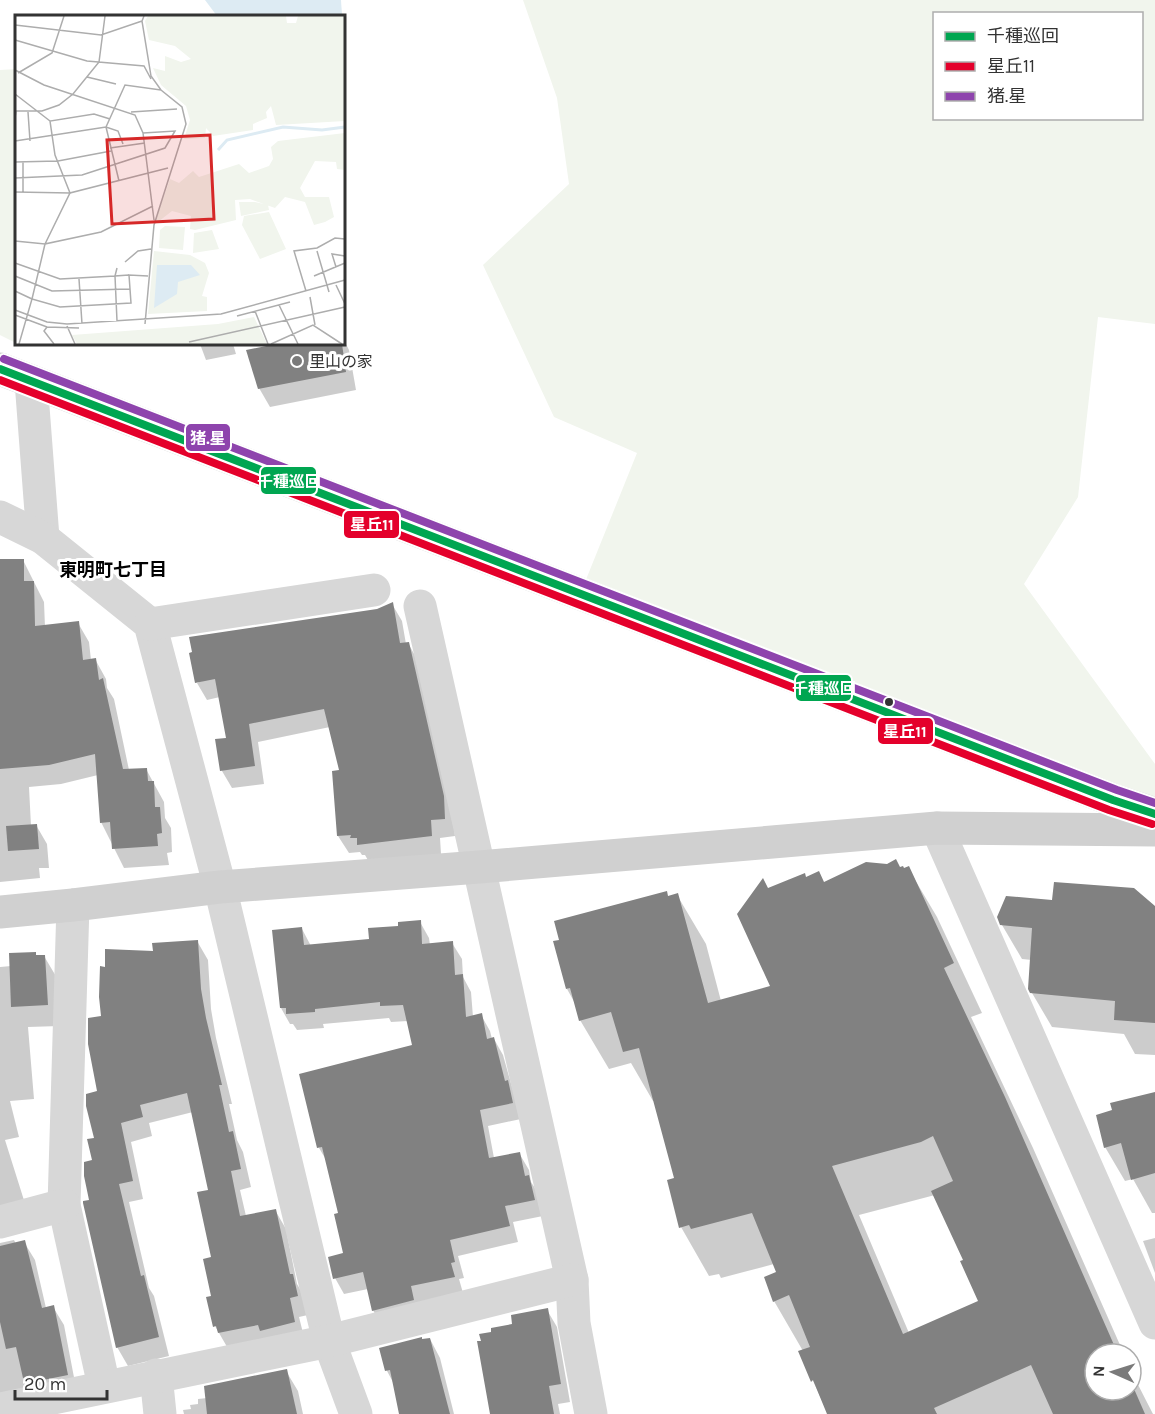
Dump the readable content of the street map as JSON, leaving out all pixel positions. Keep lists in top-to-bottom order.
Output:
{
  "districts": ["東明町七丁目"],
  "places": ["里山の家"],
  "lines": ["transit line 猪.星", "transit line 千種巡回", "transit line 星丘11"],
  "legend": ["千種巡回", "星丘11", "猪.星"],
  "scale_bar": "20 m",
  "north": "left"
}
